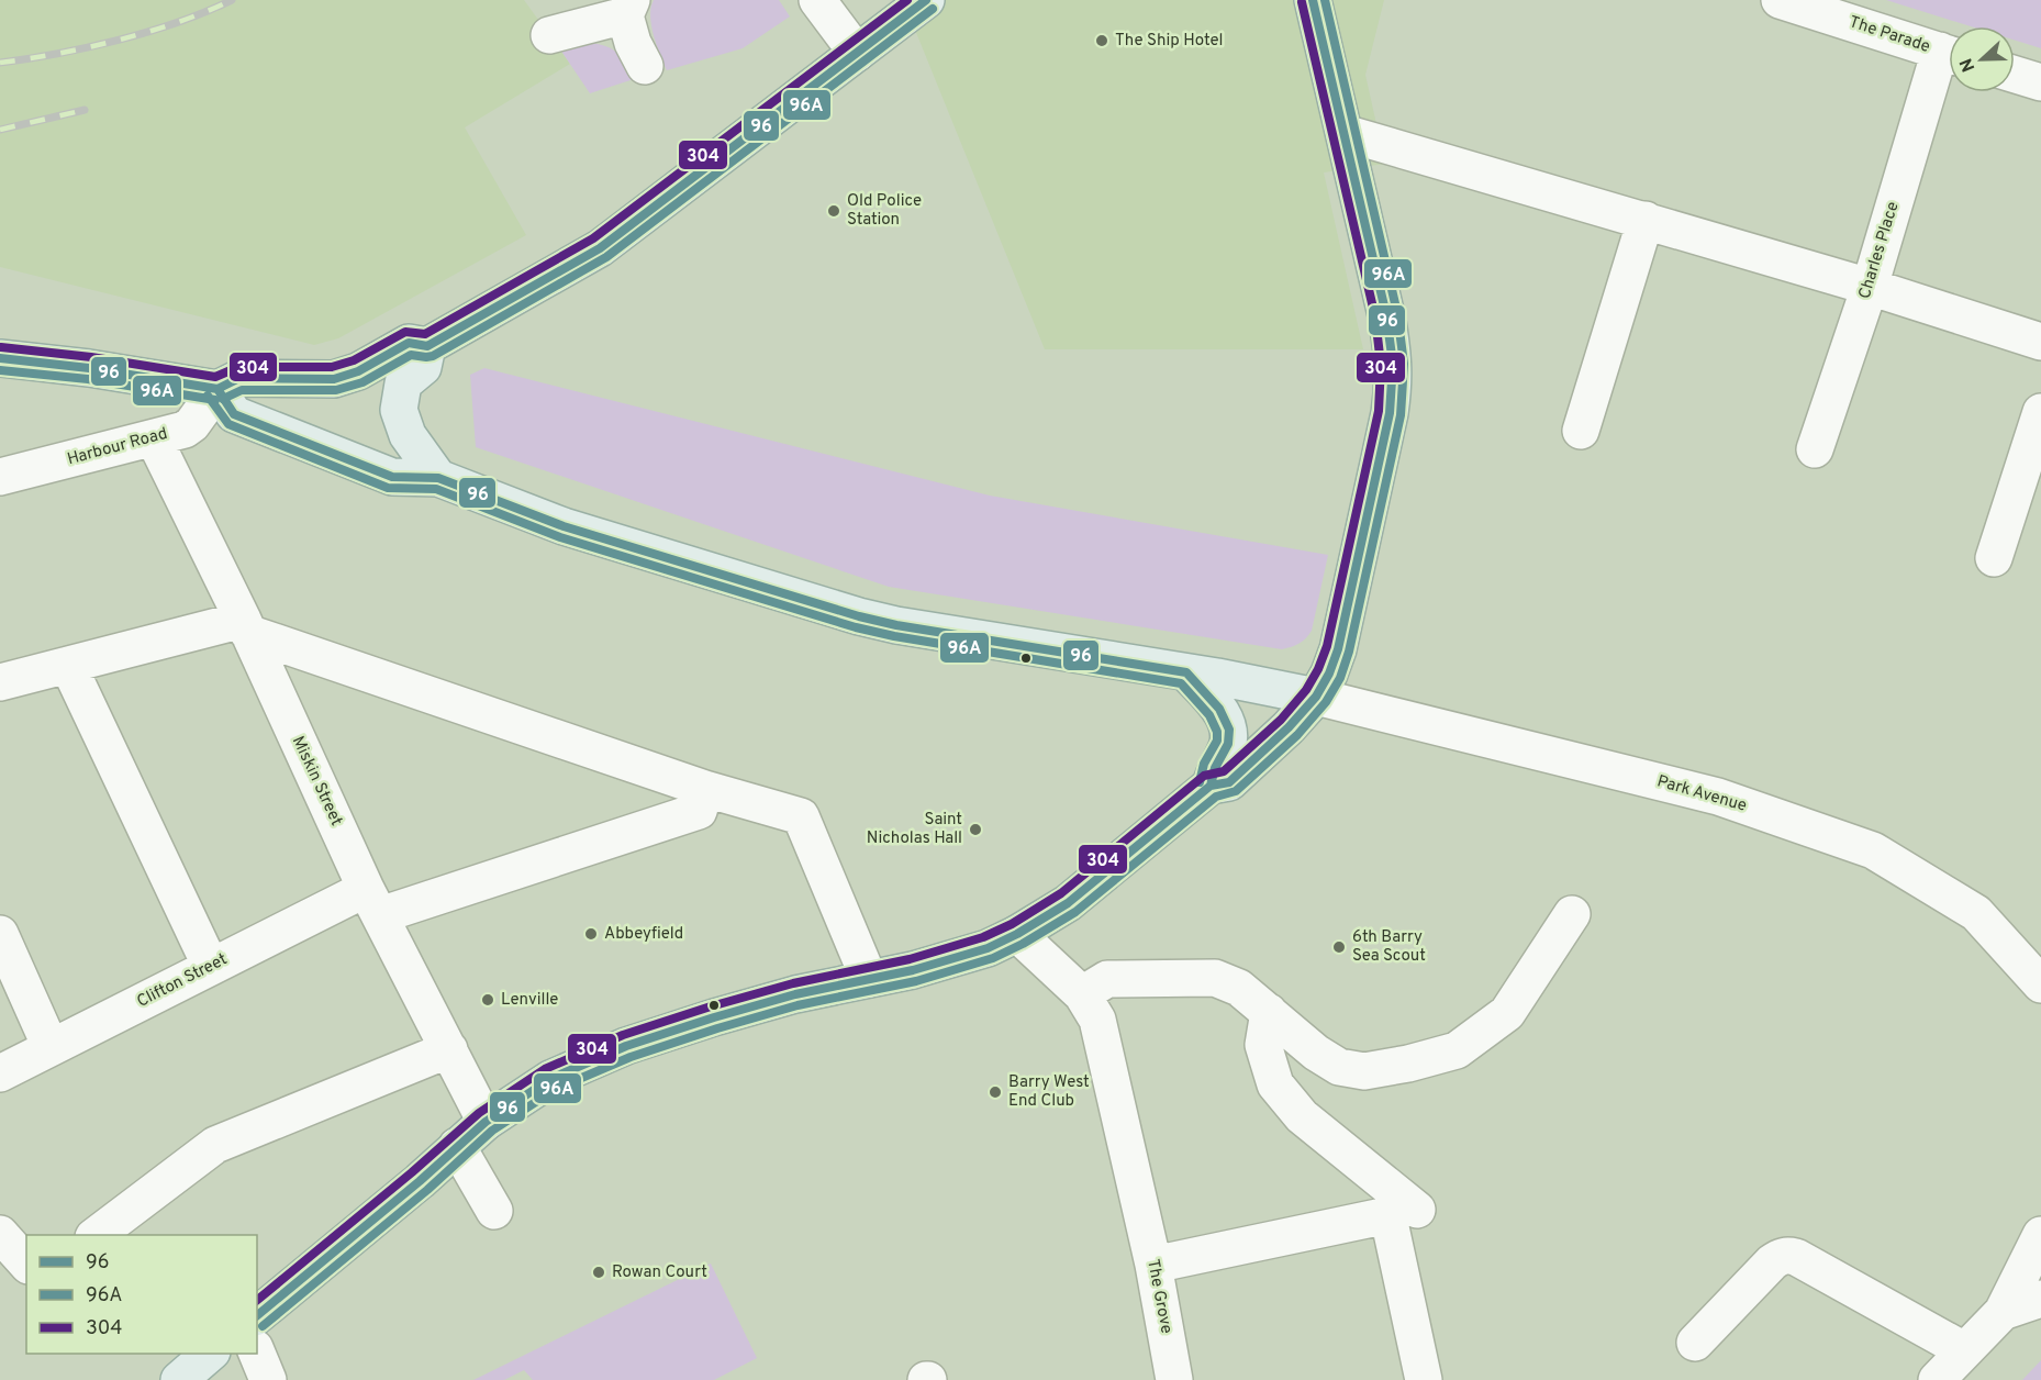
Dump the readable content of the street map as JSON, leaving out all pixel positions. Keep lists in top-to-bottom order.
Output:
{
  "streets": {
    "street": [
      "The Parade",
      "Charles Place",
      "Harbour Road",
      "Miskin Street",
      "Park Avenue",
      "Clifton Street",
      "The Grove"
    ]
  },
  "crossings": [
    ["Harbour Road", "Miskin Street"],
    ["Miskin Street", "Clifton Street"]
  ],
  "places": [
    "The Ship Hotel",
    "Old Police Station",
    "Saint Nicholas Hall",
    "Abbeyfield",
    "6th Barry Sea Scout",
    "Lenville",
    "Barry West End Club",
    "Rowan Court"
  ],
  "lines": ["transit line 96", "transit line 96A", "transit line 304"],
  "legend": ["96", "96A", "304"],
  "north": "left"
}
